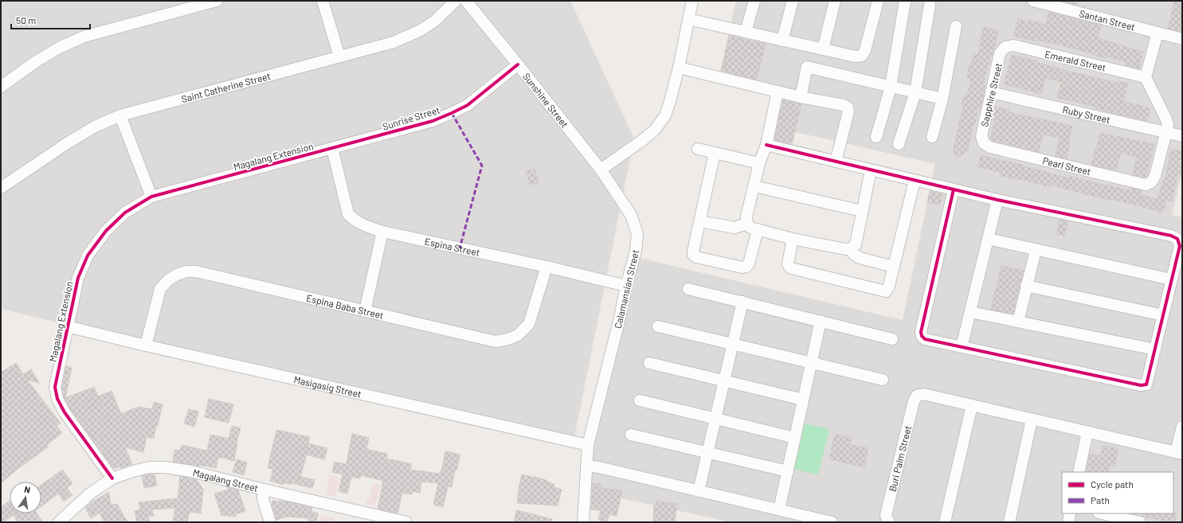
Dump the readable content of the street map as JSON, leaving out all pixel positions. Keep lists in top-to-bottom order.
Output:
{
  "streets": {
    "street": [
      "Santan Street",
      "Emerald Street",
      "Saint Catherine Street",
      "Sapphire Street",
      "Sunshine Street",
      "Ruby Street",
      "Sunrise Street",
      "Magalang Extension",
      "Pearl Street",
      "Espina Street",
      "Calamansian Street",
      "Espina Baba Street",
      "Masigasig Street",
      "Buri Palm Street",
      "Magalang Street"
    ]
  },
  "crossings": [
    ["Emerald Street", "Sapphire Street"],
    ["Sapphire Street", "Ruby Street"],
    ["Sapphire Street", "Pearl Street"],
    ["Sunshine Street", "Sunrise Street"],
    ["Sunshine Street", "Calamansian Street"],
    ["Ruby Street", "Pearl Street"],
    ["Sunrise Street", "Magalang Extension"],
    ["Sunrise Street", "Espina Street"],
    ["Magalang Extension", "Espina Street"],
    ["Magalang Extension", "Masigasig Street"],
    ["Magalang Extension", "Magalang Street"],
    ["Espina Street", "Calamansian Street"],
    ["Espina Street", "Espina Baba Street"],
    ["Calamansian Street", "Masigasig Street"],
    ["Espina Baba Street", "Masigasig Street"]
  ],
  "legend": ["Cycle path", "Path"],
  "scale_bar": "50 m",
  "north": "top"
}
